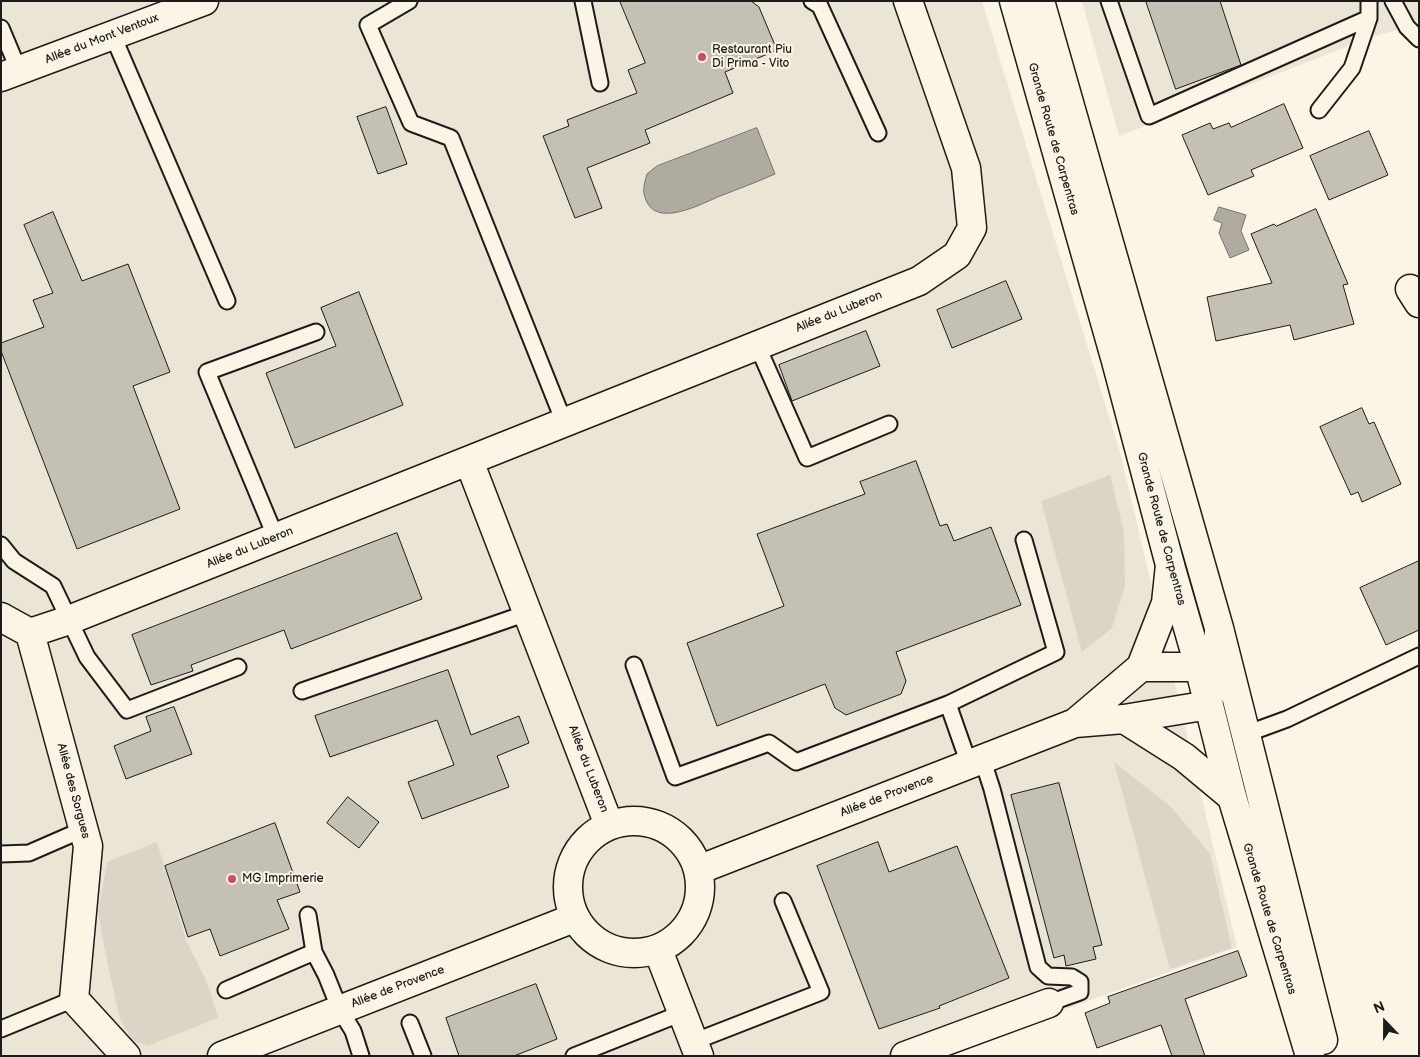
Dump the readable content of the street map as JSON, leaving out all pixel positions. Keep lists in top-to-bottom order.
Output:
{
  "streets": {
    "street": [
      "Allée du Mont Ventoux",
      "Grande Route de Carpentras",
      "Allée du Luberon",
      "Allée des Sorgues",
      "Allée de Provence"
    ]
  },
  "crossings": [
    ["Grande Route de Carpentras", "Allée de Provence"],
    ["Allée du Luberon", "Allée des Sorgues"],
    ["Allée du Luberon", "Allée de Provence"]
  ],
  "places": ["Restaurant Piu Di Prima - Vito", "MG Imprimerie"],
  "north": "top"
}
